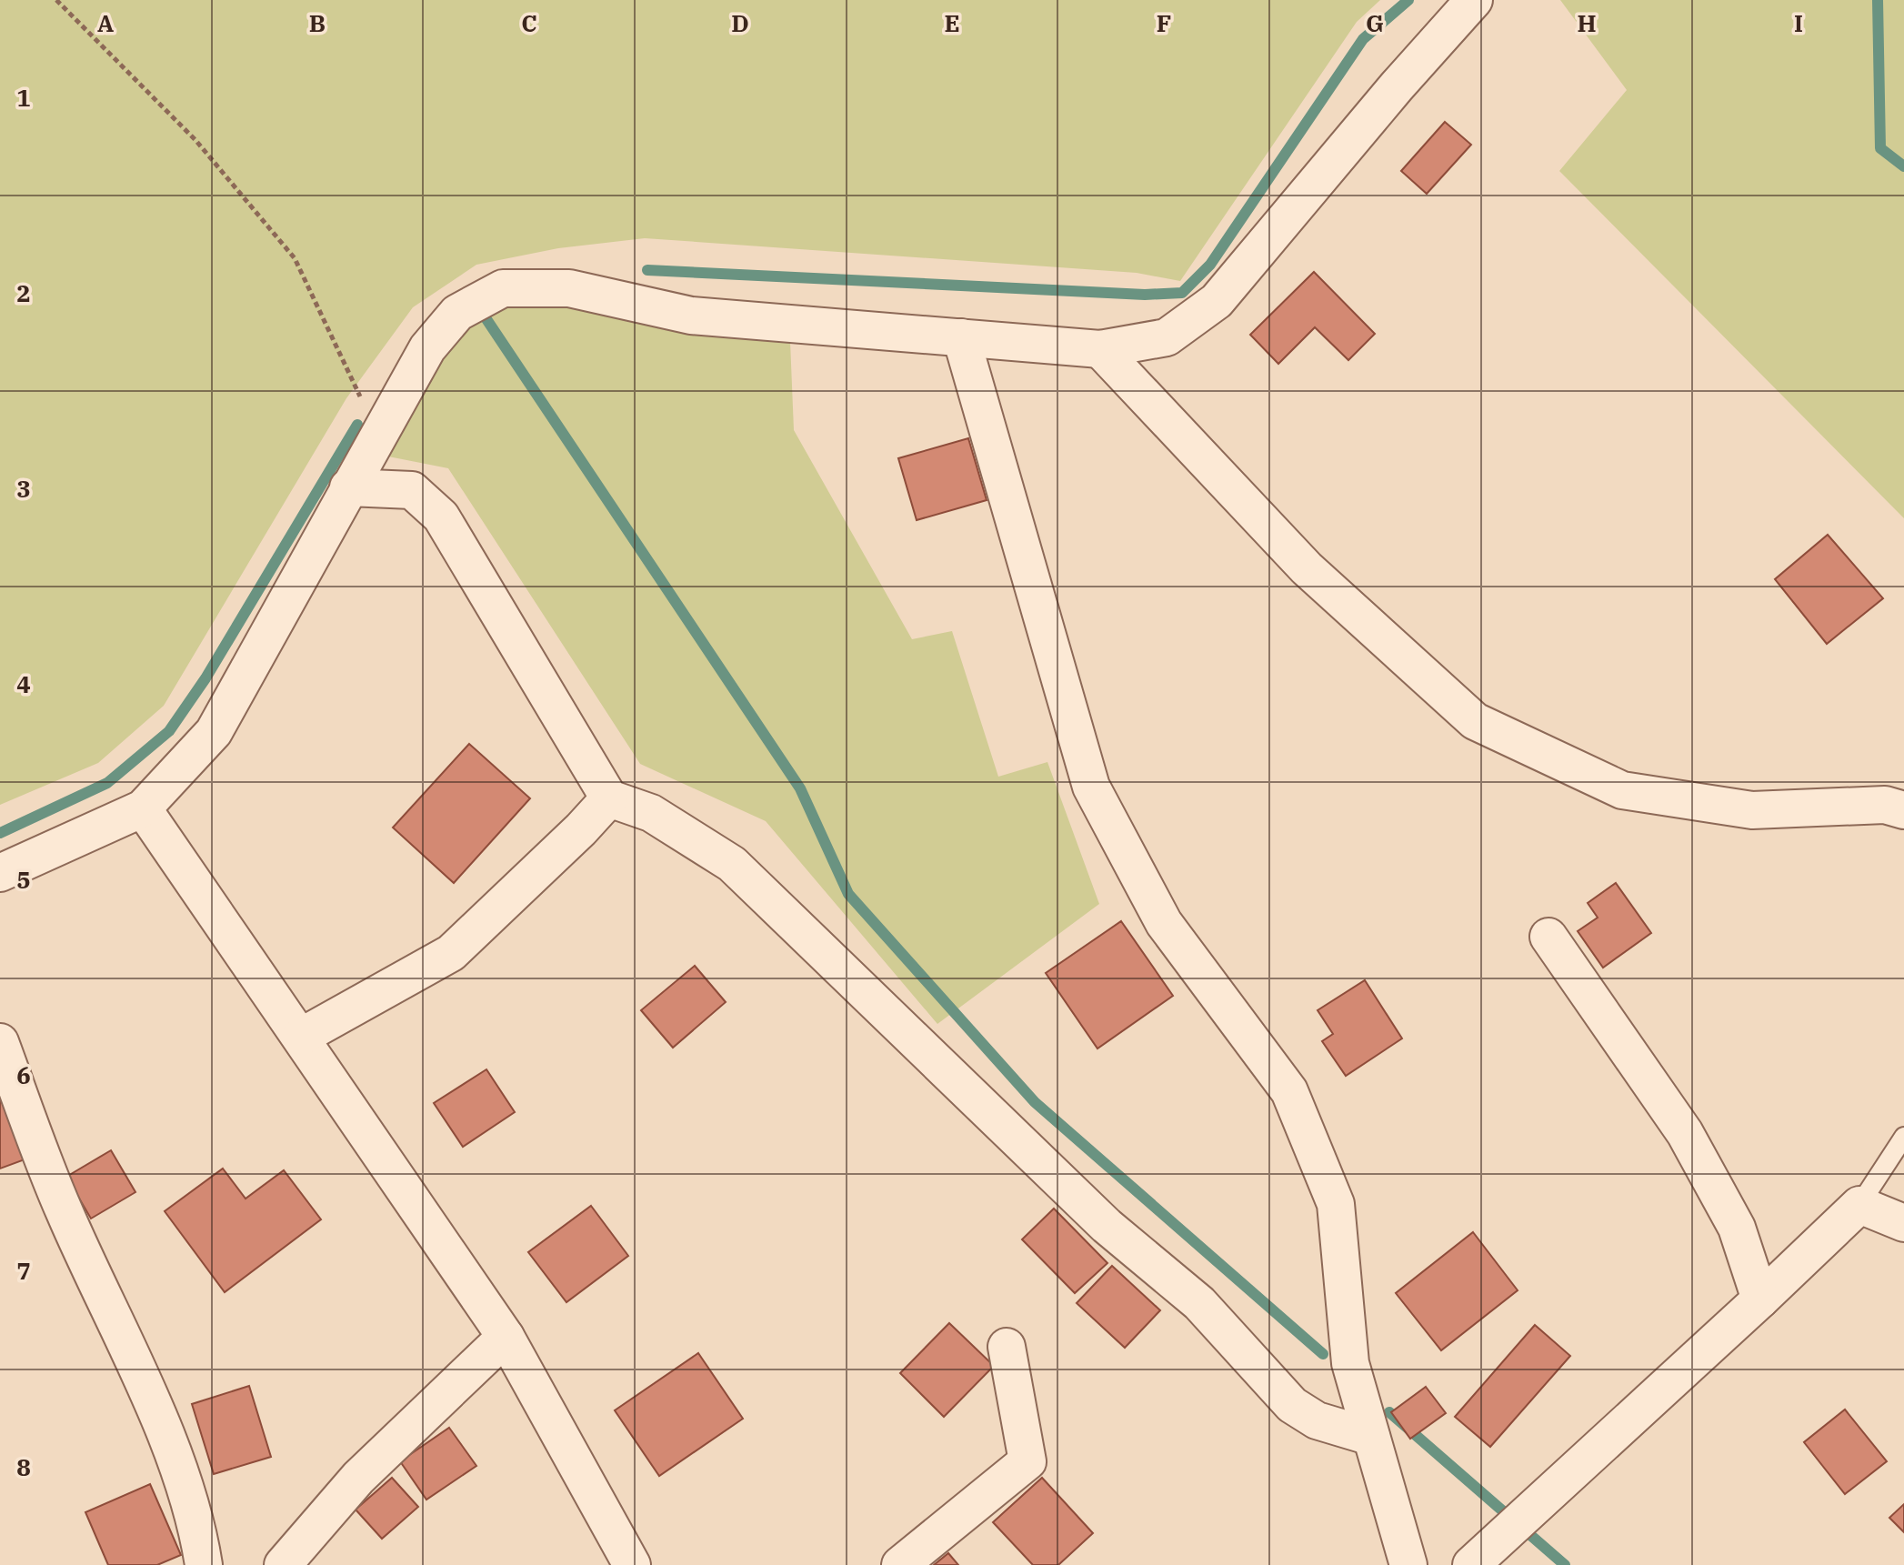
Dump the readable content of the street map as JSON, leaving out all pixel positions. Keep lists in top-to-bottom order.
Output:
{
  "grid": {
    "columns": [
      "A",
      "B",
      "C",
      "D",
      "E",
      "F",
      "G",
      "H",
      "I"
    ],
    "rows": [
      "1",
      "2",
      "3",
      "4",
      "5",
      "6",
      "7",
      "8"
    ]
  }
}
